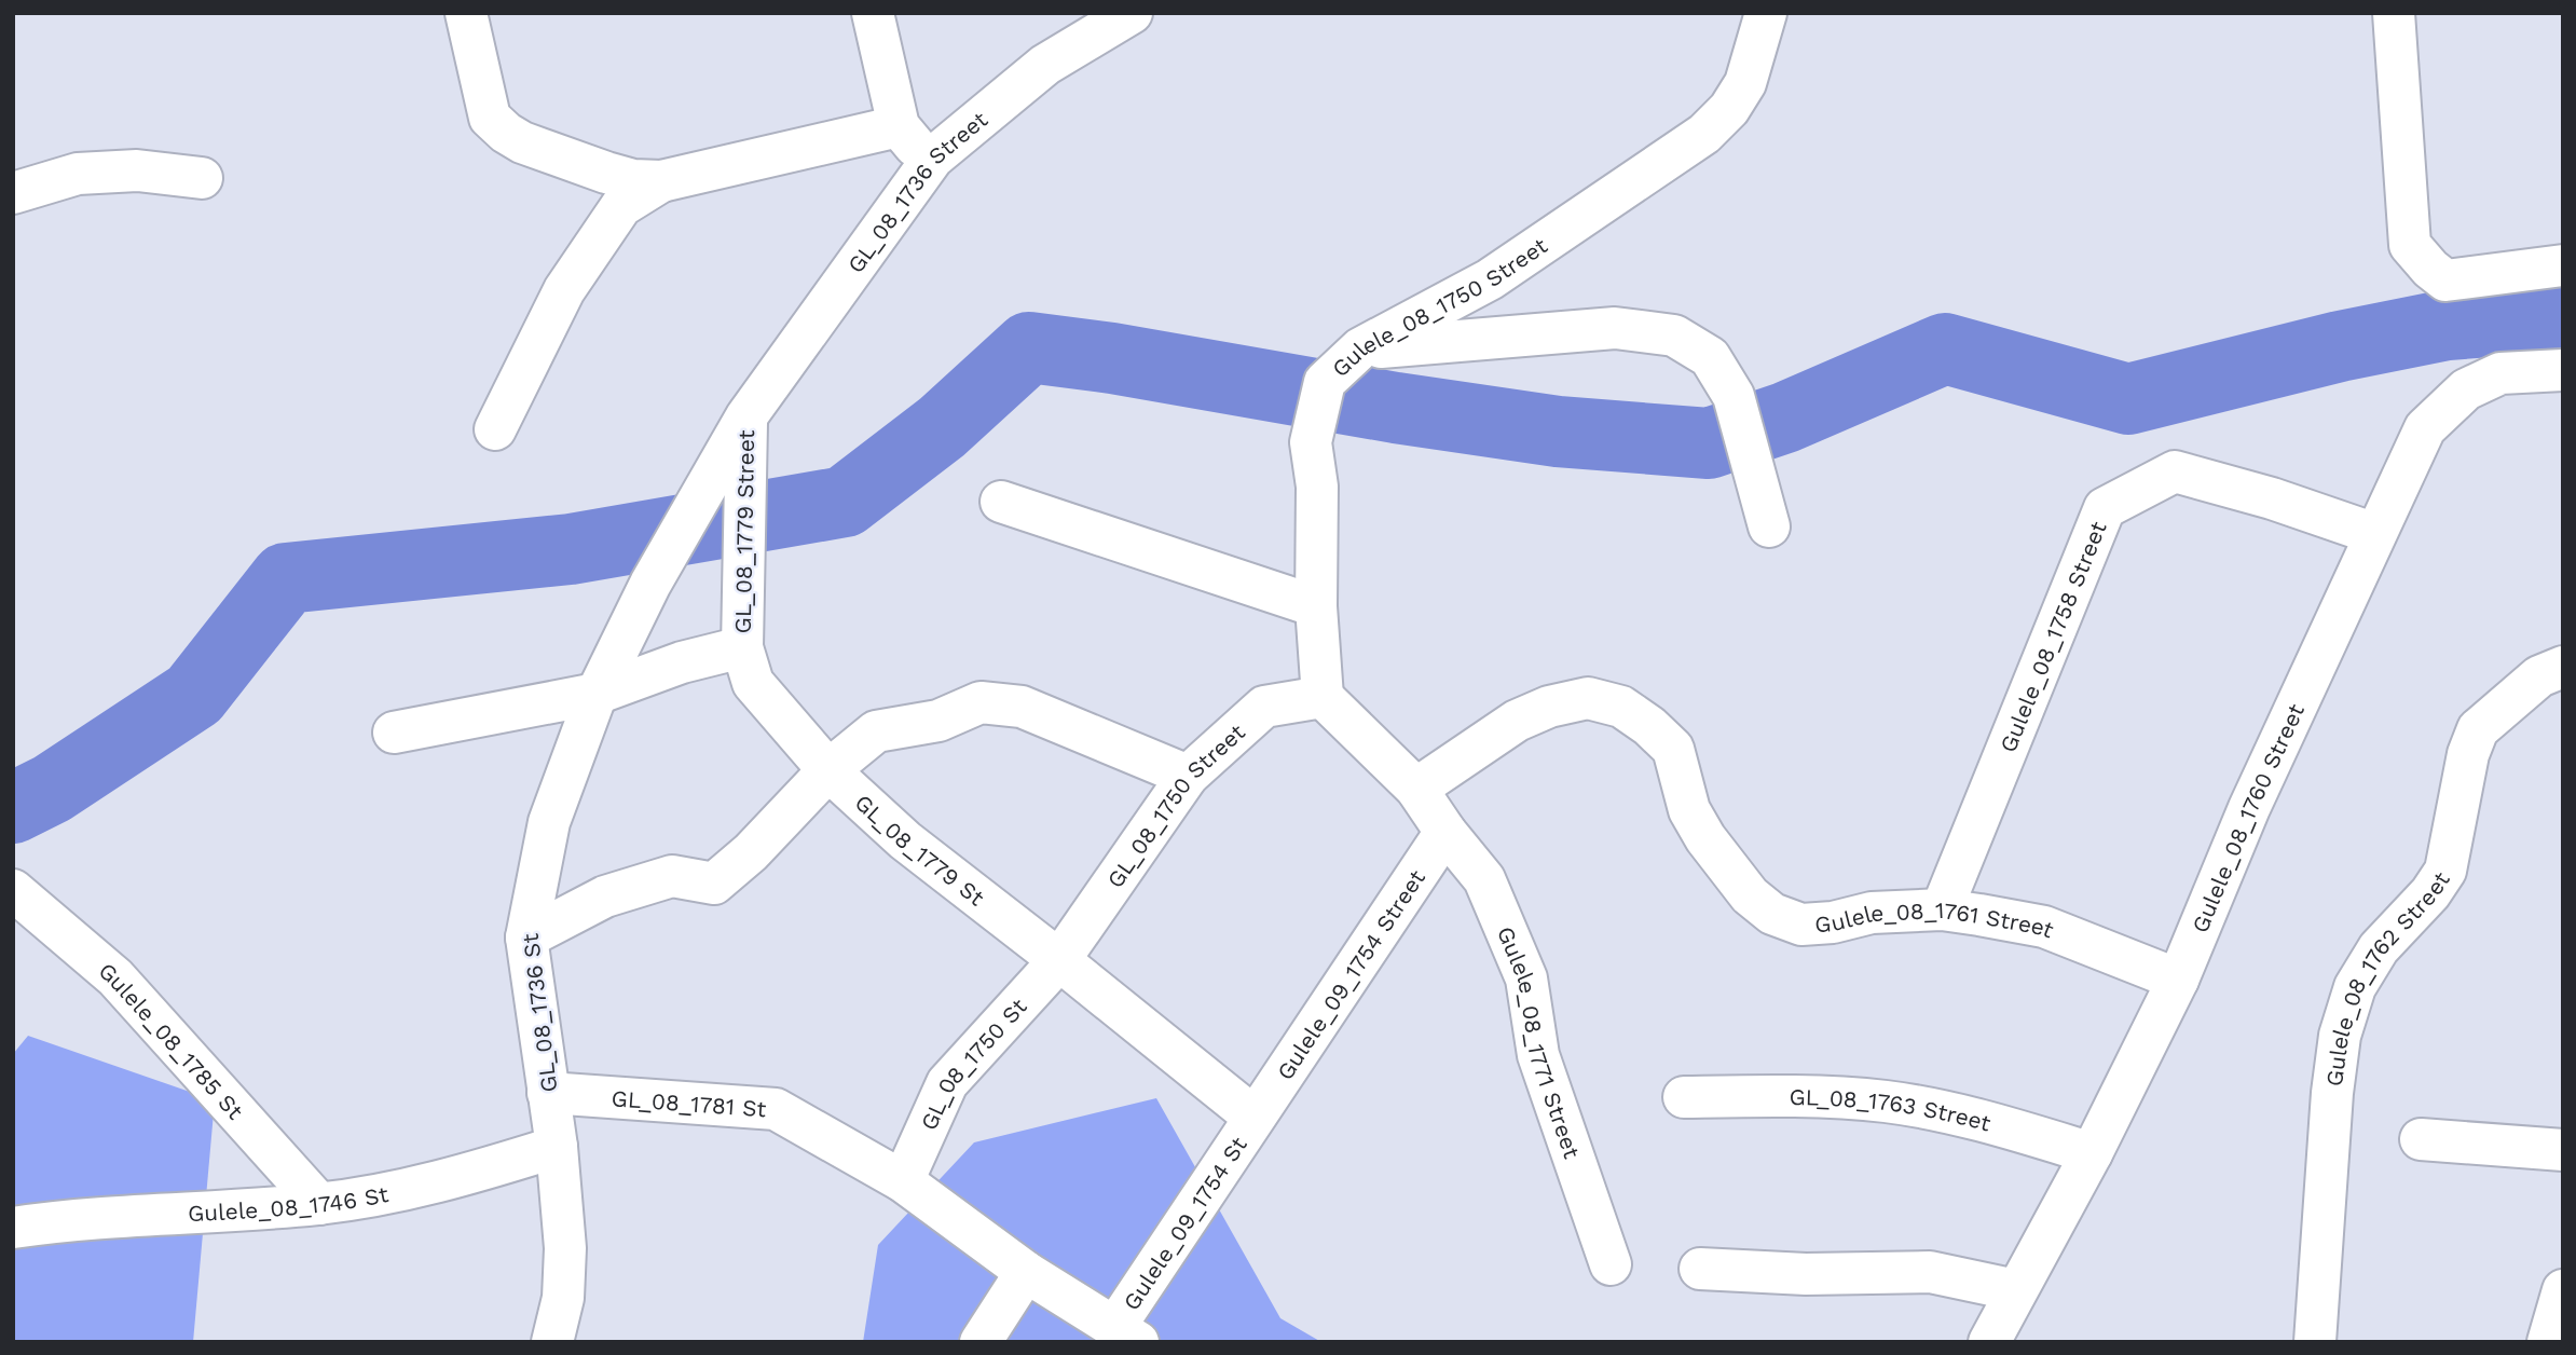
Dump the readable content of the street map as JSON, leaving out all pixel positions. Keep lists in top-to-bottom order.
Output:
{
  "streets": {
    "street": [
      "GL_08_1736 Street",
      "Gulele_08_1750 Street",
      "GL_08_1779 Street",
      "Gulele_08_1758 Street",
      "GL_08_1750 Street",
      "Gulele_08_1760 Street",
      "GL_08_1779 St",
      "Gulele_08_1761 Street",
      "Gulele_09_1754 Street",
      "Gulele_08_1762 Street",
      "GL_08_1736 St",
      "Gulele_08_1785 St",
      "Gulele_08_1771 Street",
      "GL_08_1750 St",
      "GL_08_1781 St",
      "GL_08_1763 Street",
      "Gulele_08_1746 St",
      "Gulele_09_1754 St"
    ]
  },
  "crossings": [
    ["GL_08_1736 Street", "GL_08_1779 Street"],
    ["GL_08_1736 Street", "GL_08_1736 St"],
    ["Gulele_08_1750 Street", "GL_08_1750 Street"],
    ["Gulele_08_1750 Street", "Gulele_08_1771 Street"],
    ["GL_08_1779 Street", "GL_08_1779 St"],
    ["Gulele_08_1758 Street", "Gulele_08_1760 Street"],
    ["Gulele_08_1758 Street", "Gulele_08_1761 Street"],
    ["GL_08_1750 Street", "GL_08_1779 St"],
    ["GL_08_1750 Street", "Gulele_08_1771 Street"],
    ["GL_08_1750 Street", "GL_08_1750 St"],
    ["Gulele_08_1760 Street", "Gulele_08_1761 Street"],
    ["Gulele_08_1760 Street", "GL_08_1763 Street"],
    ["GL_08_1779 St", "Gulele_09_1754 Street"],
    ["GL_08_1779 St", "GL_08_1750 St"],
    ["GL_08_1779 St", "Gulele_09_1754 St"],
    ["Gulele_08_1761 Street", "Gulele_08_1771 Street"],
    ["Gulele_09_1754 Street", "Gulele_08_1771 Street"],
    ["Gulele_09_1754 Street", "Gulele_09_1754 St"],
    ["GL_08_1736 St", "GL_08_1781 St"],
    ["GL_08_1736 St", "Gulele_08_1746 St"],
    ["Gulele_08_1785 St", "Gulele_08_1746 St"],
    ["GL_08_1750 St", "GL_08_1781 St"],
    ["GL_08_1781 St", "Gulele_09_1754 St"]
  ]
}
